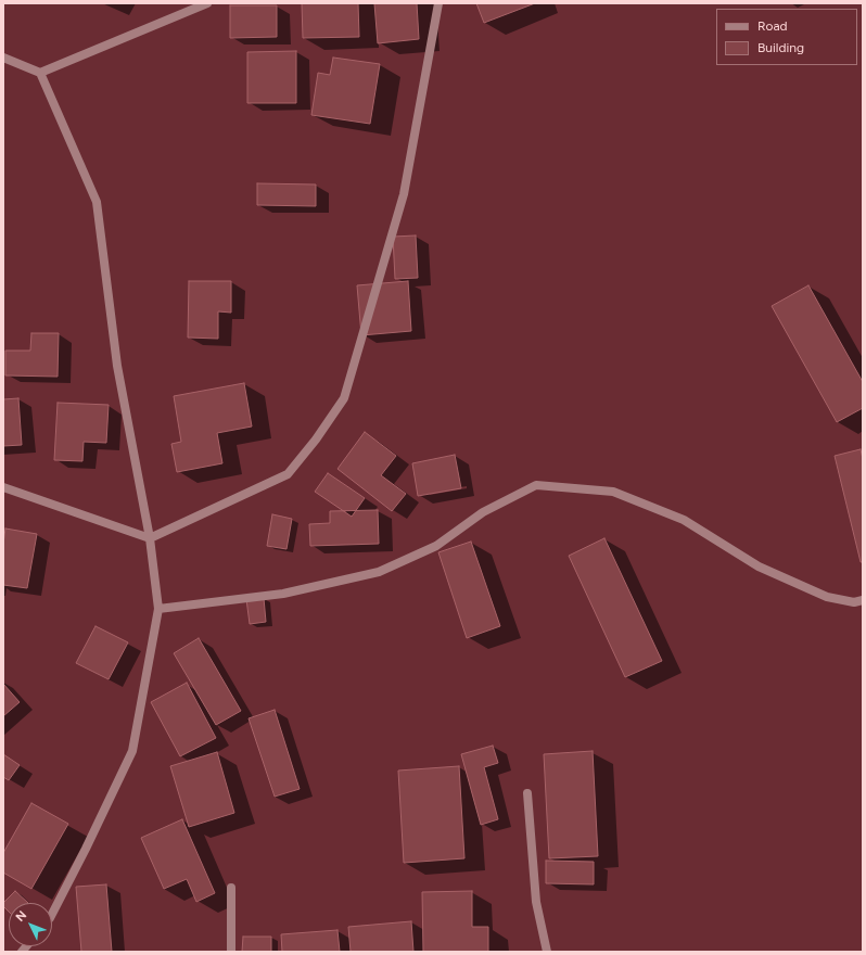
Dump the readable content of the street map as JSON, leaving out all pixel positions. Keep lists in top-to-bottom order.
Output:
{
  "legend": ["Road", "Building"],
  "north": "top left"
}
